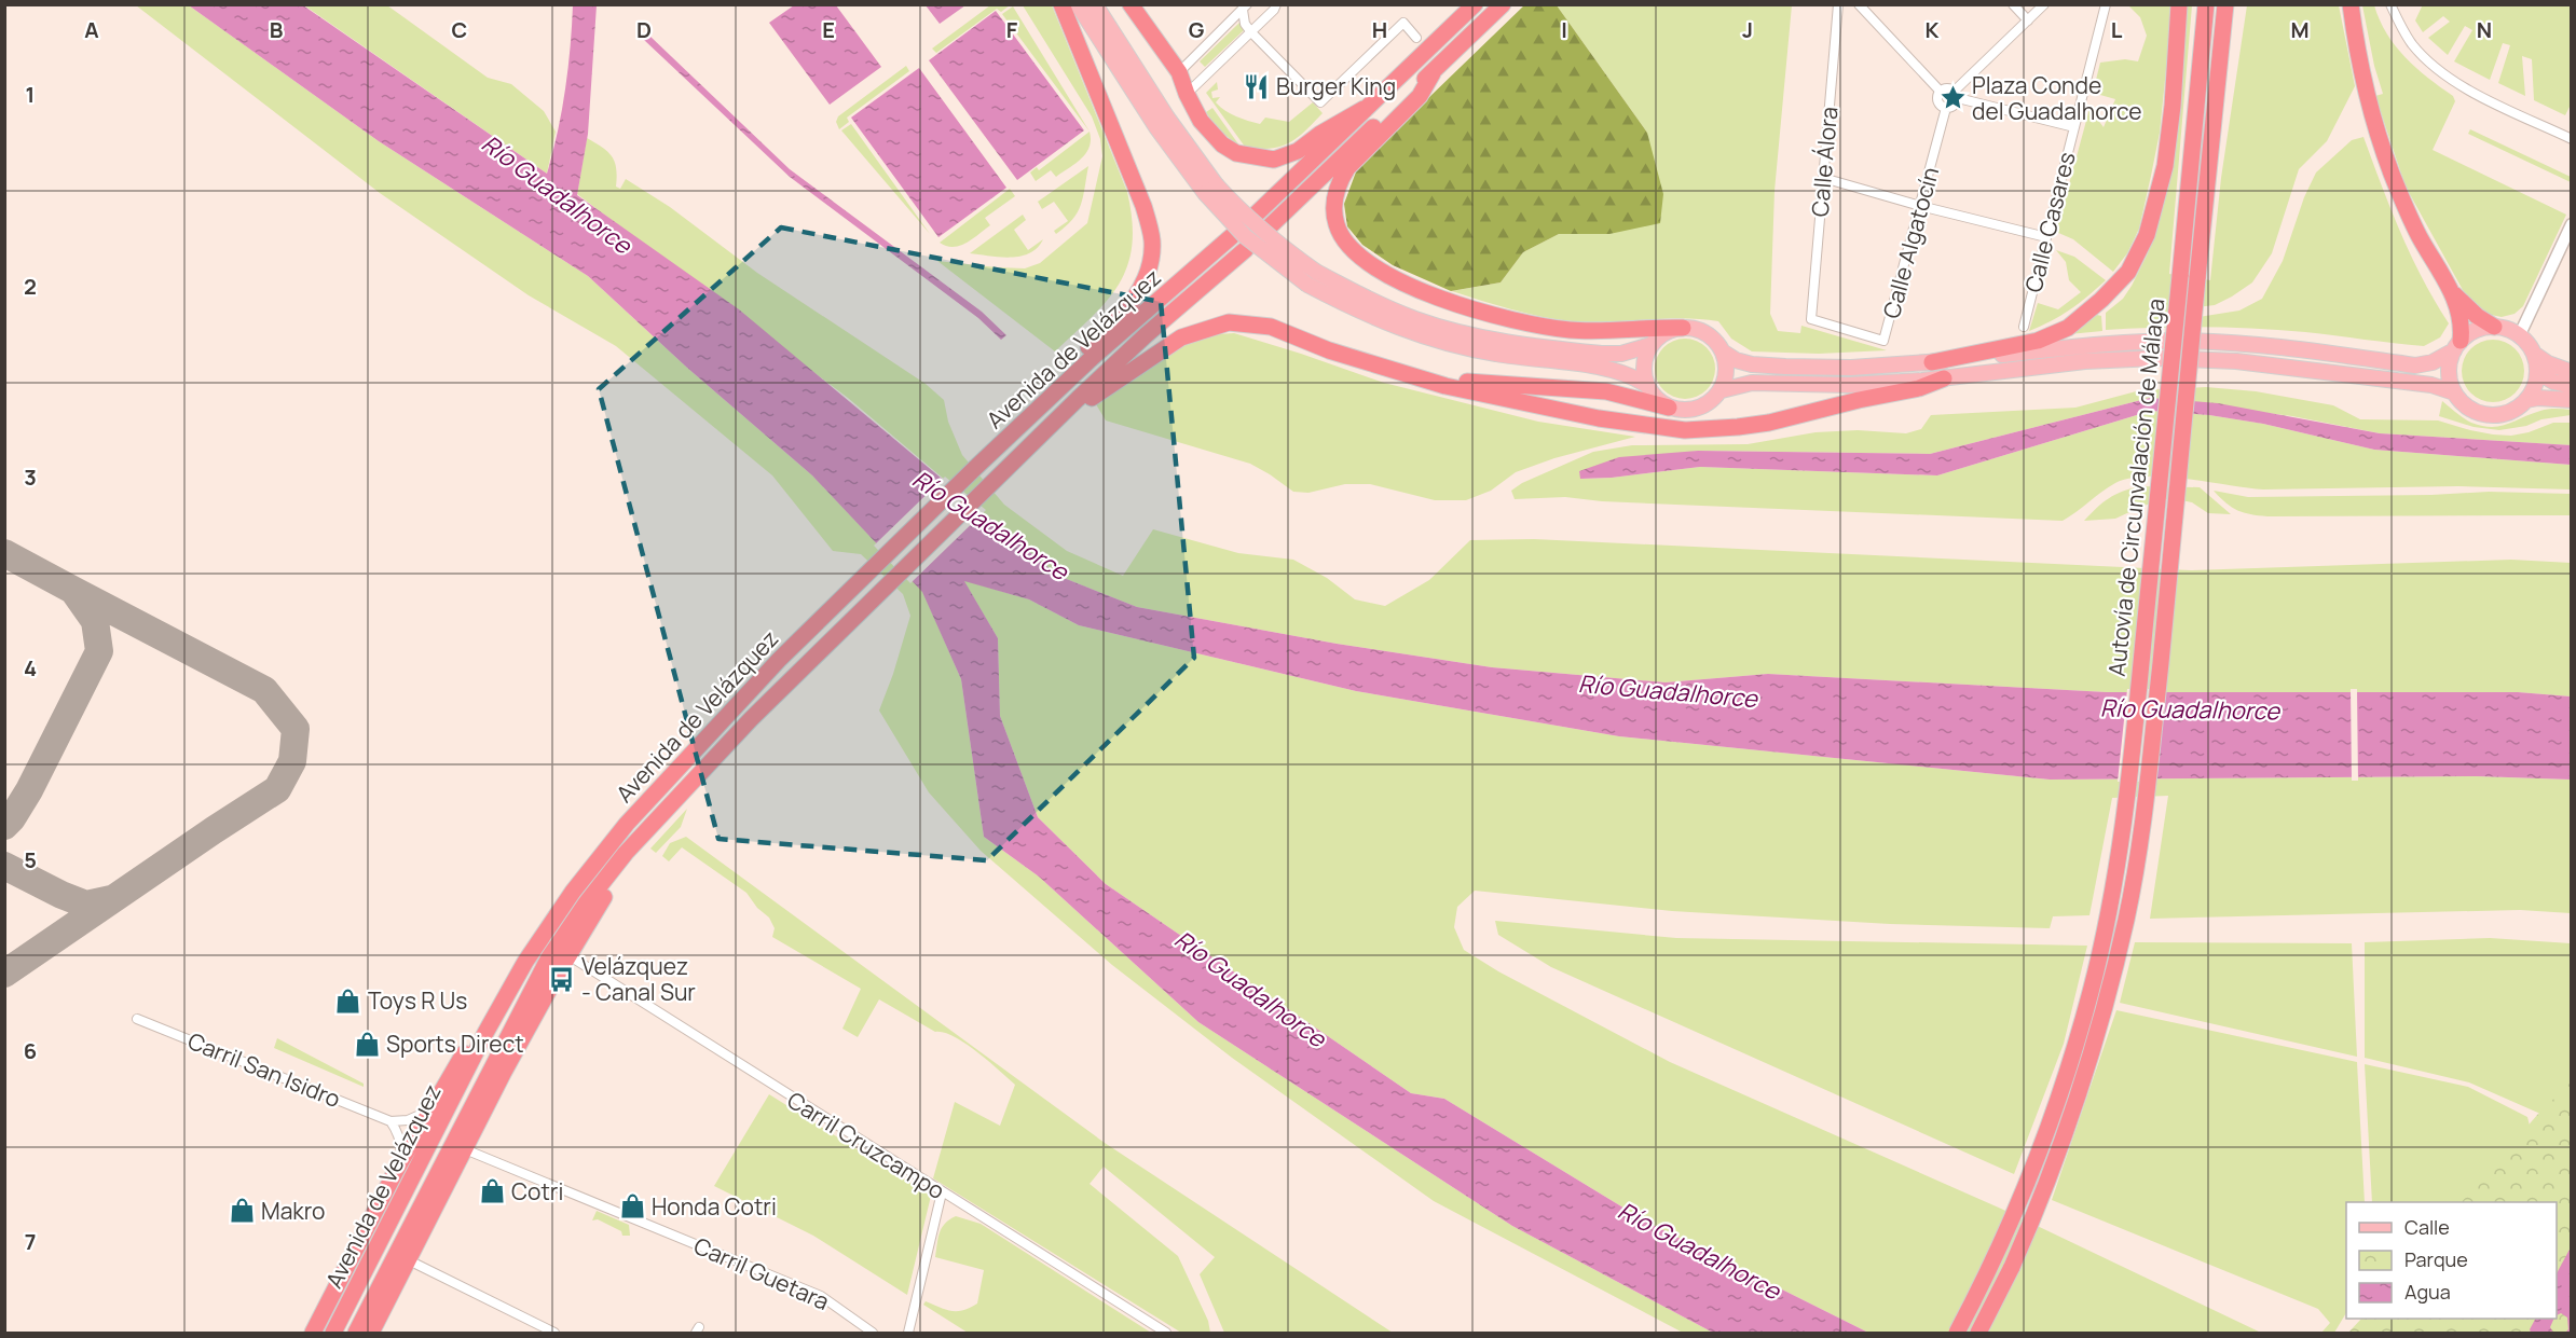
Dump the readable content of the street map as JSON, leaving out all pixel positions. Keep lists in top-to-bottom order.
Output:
{
  "streets": {
    "highway": ["Avenida de Velázquez", "Autovía de Circunvalación de Málaga"],
    "street": [
      "Calle Álora",
      "Calle Casares",
      "Calle Algatocín",
      "Carril San Isidro",
      "Carril Cruzcampo",
      "Carril Guetara"
    ]
  },
  "crossings": [
    ["Calle Álora", "Calle Algatocín"]
  ],
  "water": ["Río Guadalhorce"],
  "places": {
    "restaurant": ["Burger King"],
    "place": ["Plaza Conde del Guadalhorce"],
    "bus stop": ["Velázquez - Canal Sur"],
    "shop": [
      "Toys R Us",
      "Sports Direct",
      "Cotri",
      "Honda Cotri",
      "Makro"
    ]
  },
  "legend": ["Calle", "Parque", "Agua"],
  "grid": {
    "columns": [
      "A",
      "B",
      "C",
      "D",
      "E",
      "F",
      "G",
      "H",
      "I",
      "J",
      "K",
      "L",
      "M",
      "N"
    ],
    "rows": [
      "1",
      "2",
      "3",
      "4",
      "5",
      "6",
      "7"
    ]
  }
}
